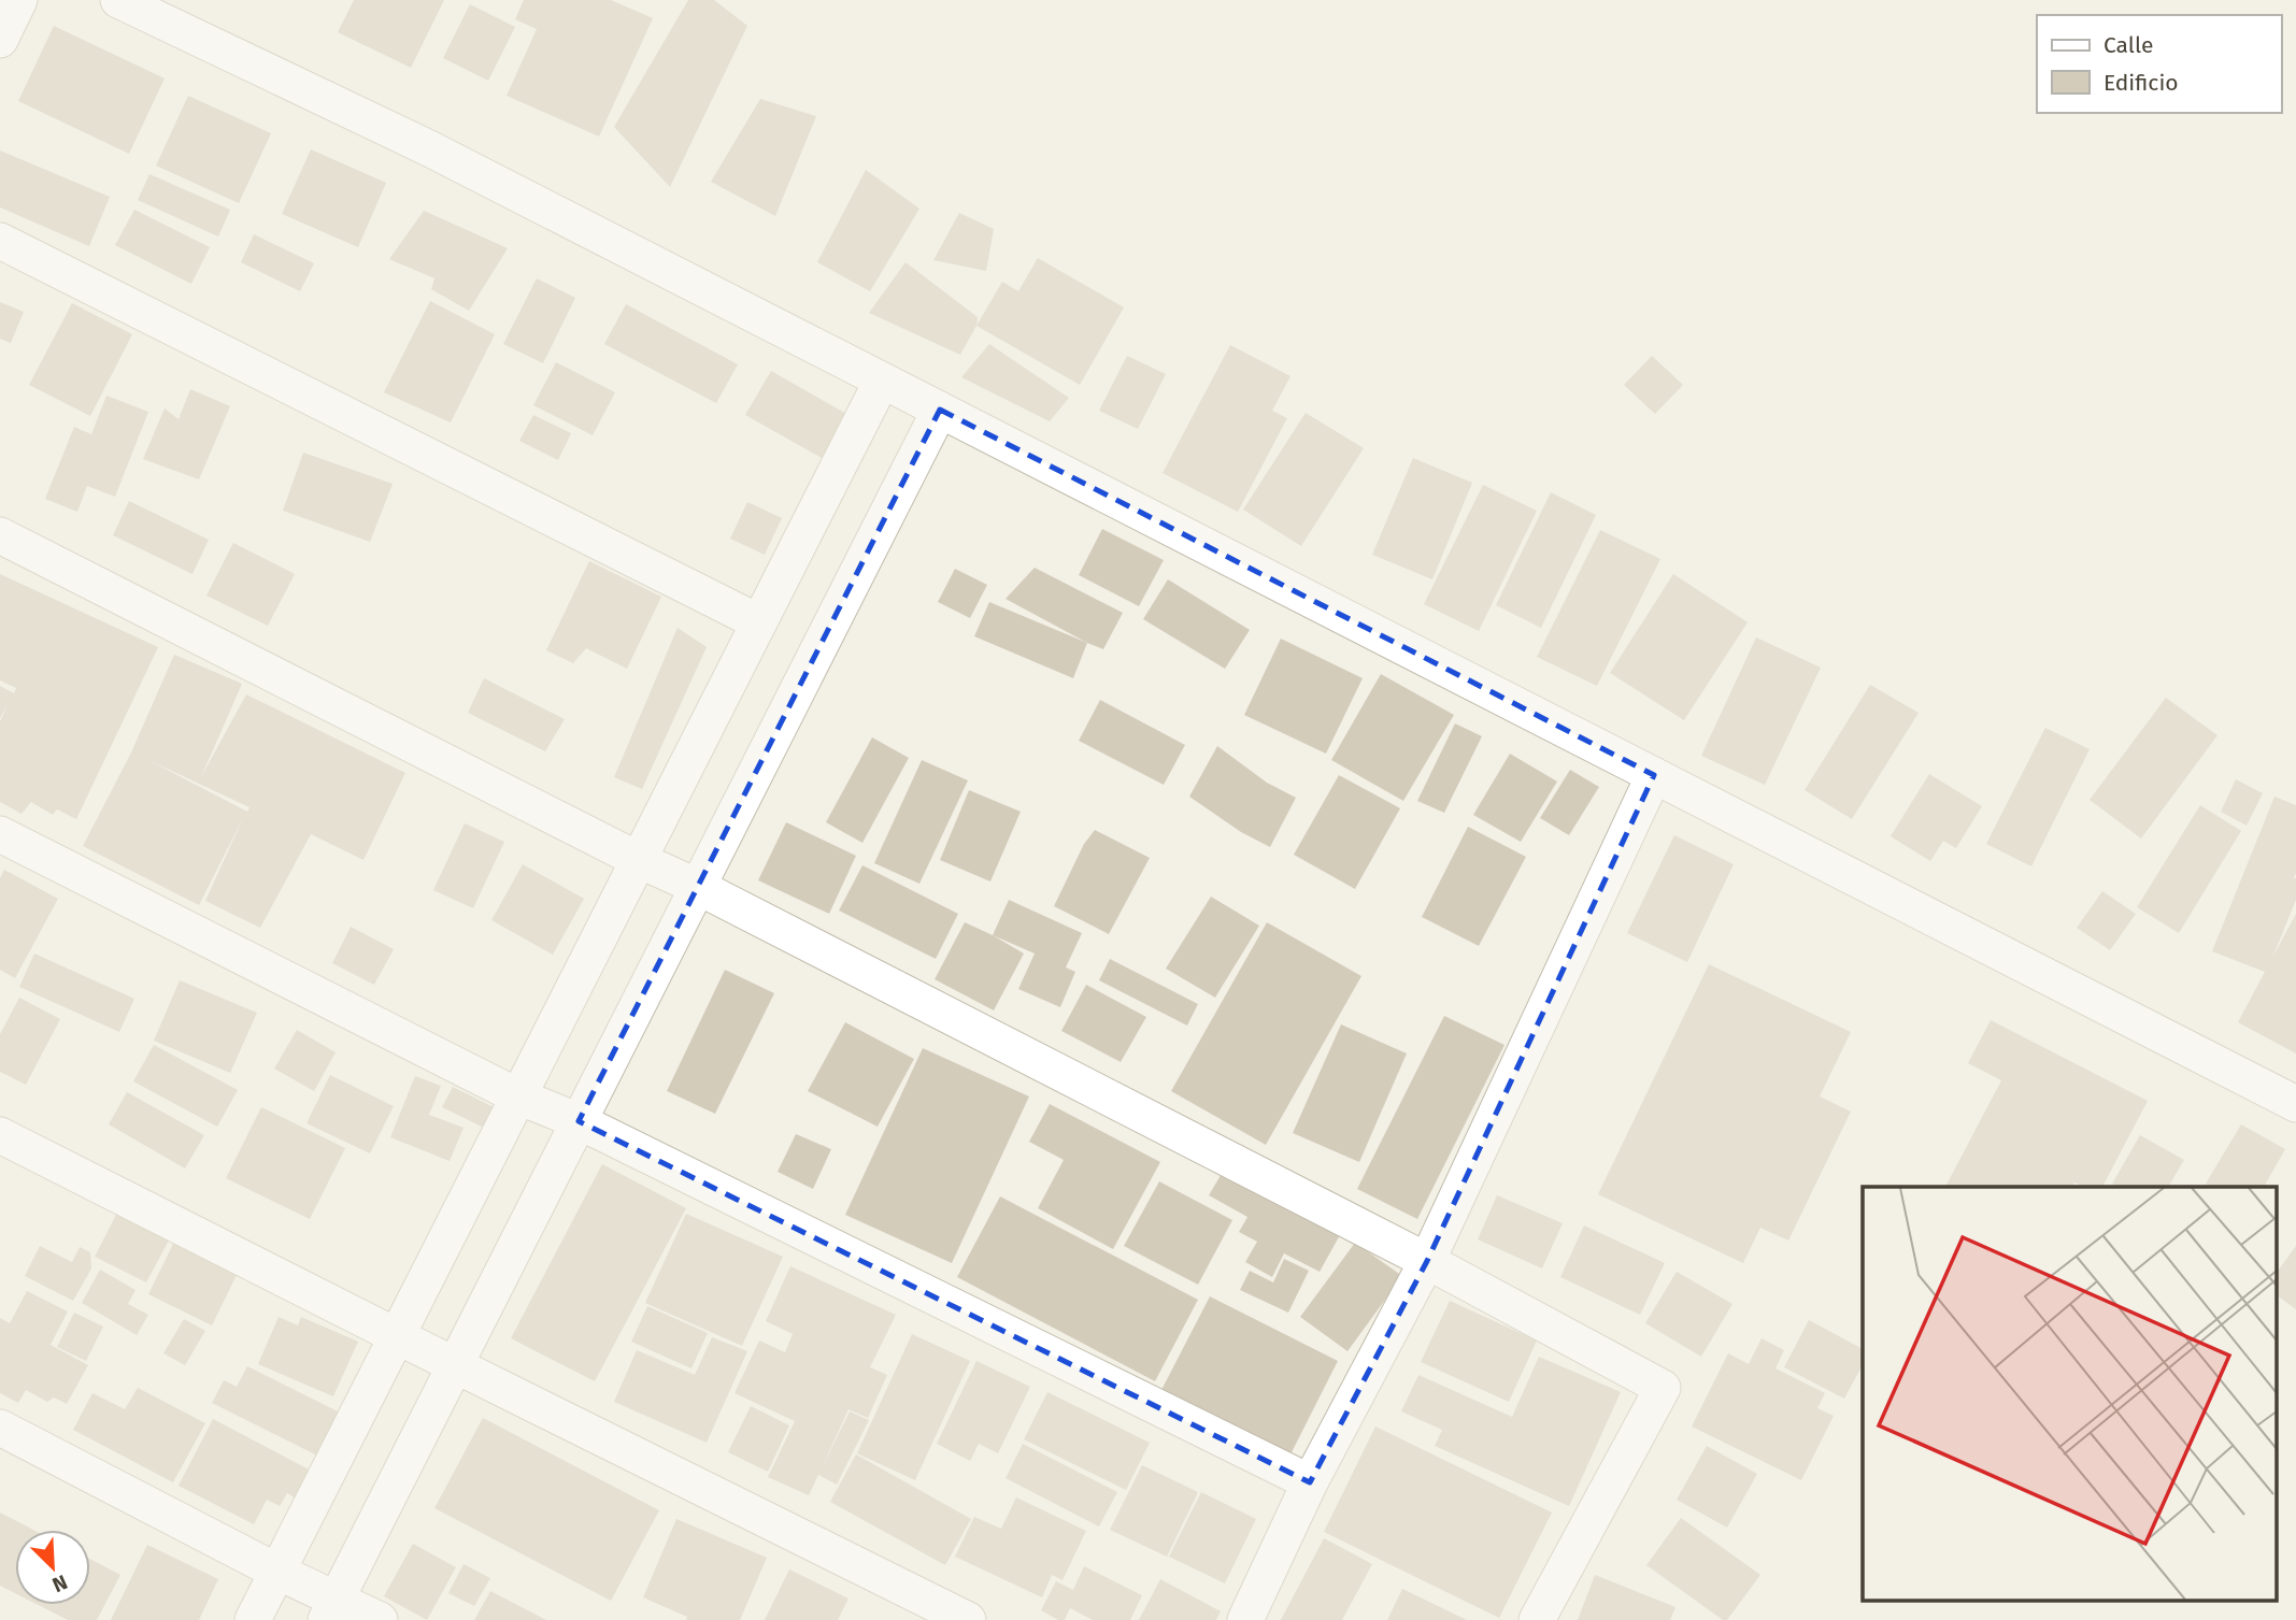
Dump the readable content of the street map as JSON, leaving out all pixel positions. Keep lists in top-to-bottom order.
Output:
{
  "legend": ["Calle", "Edificio"],
  "north": "bottom right"
}
